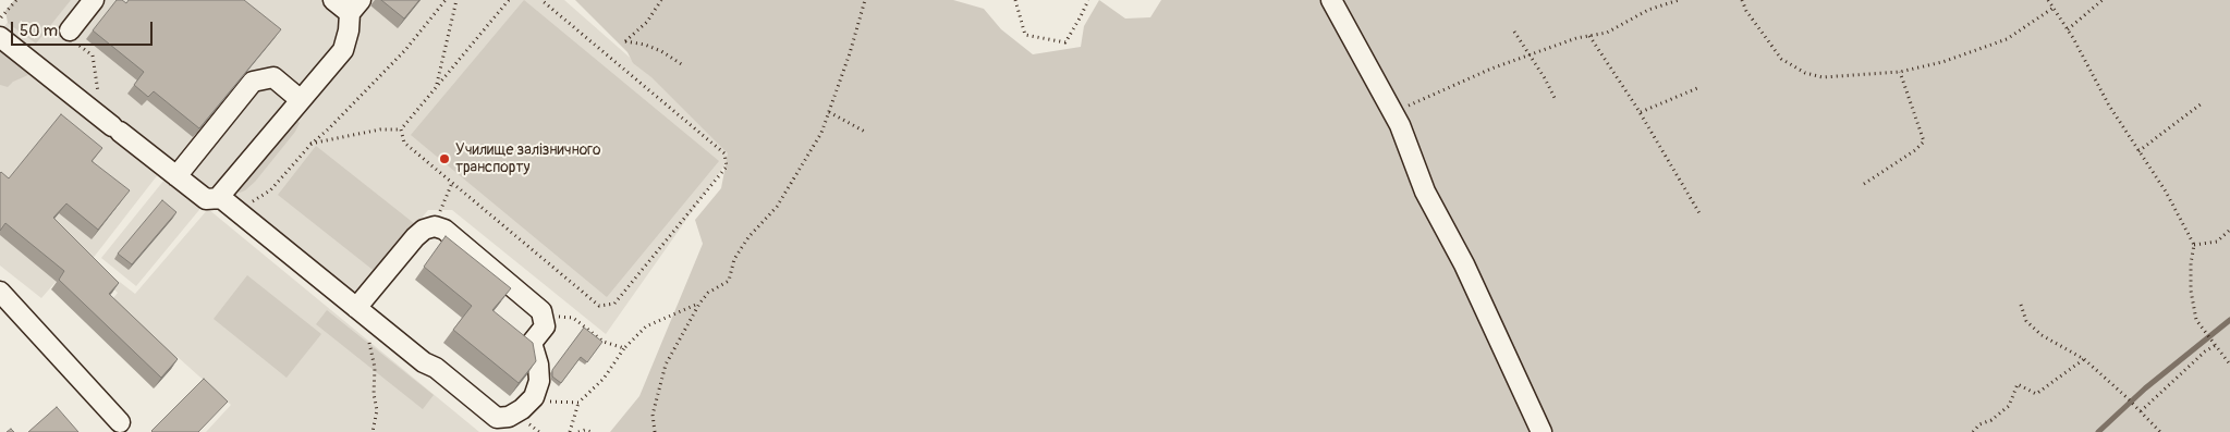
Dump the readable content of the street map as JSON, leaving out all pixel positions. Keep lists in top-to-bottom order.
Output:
{
  "places": ["Училище залізничного транспорту"],
  "scale_bar": "50 m"
}
